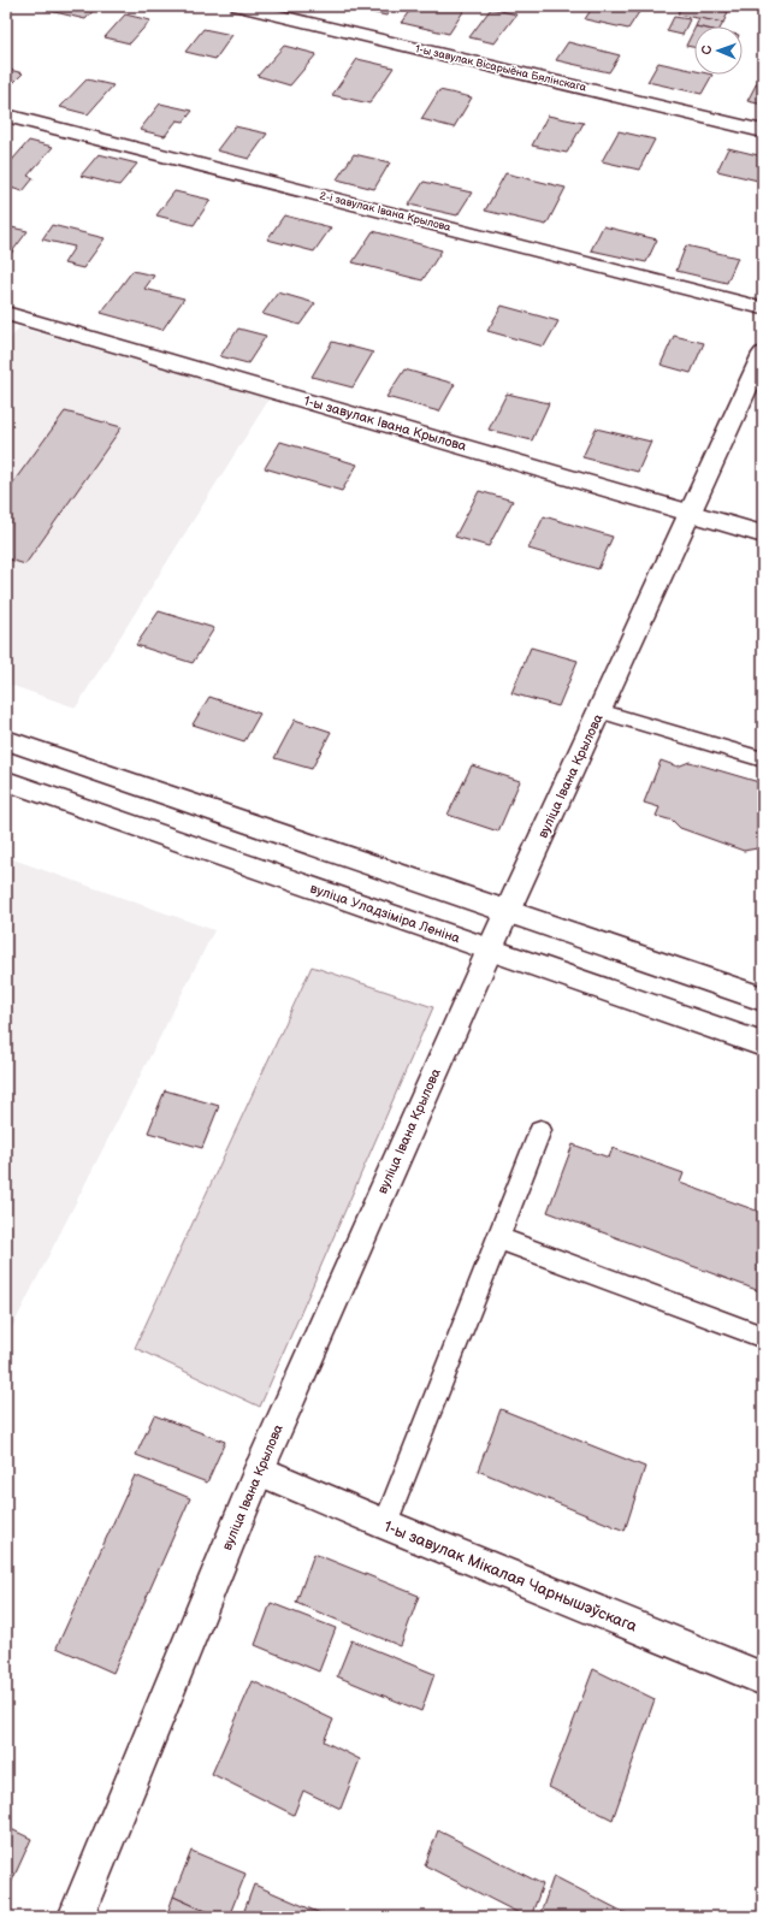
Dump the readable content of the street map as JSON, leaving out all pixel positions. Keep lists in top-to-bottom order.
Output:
{
  "streets": {
    "street": [
      "1-ы завулак Вісарыёна Бялінскага",
      "2-і завулак Івана Крылова",
      "1-ы завулак Івана Крылова",
      "вуліца Івана Крылова",
      "вуліца Уладзіміра Леніна",
      "1-ы завулак Мікалая Чарнышэўскага"
    ]
  },
  "crossings": [
    ["1-ы завулак Івана Крылова", "вуліца Івана Крылова"],
    ["вуліца Івана Крылова", "вуліца Уладзіміра Леніна"],
    ["вуліца Івана Крылова", "1-ы завулак Мікалая Чарнышэўскага"]
  ],
  "north": "left"
}
